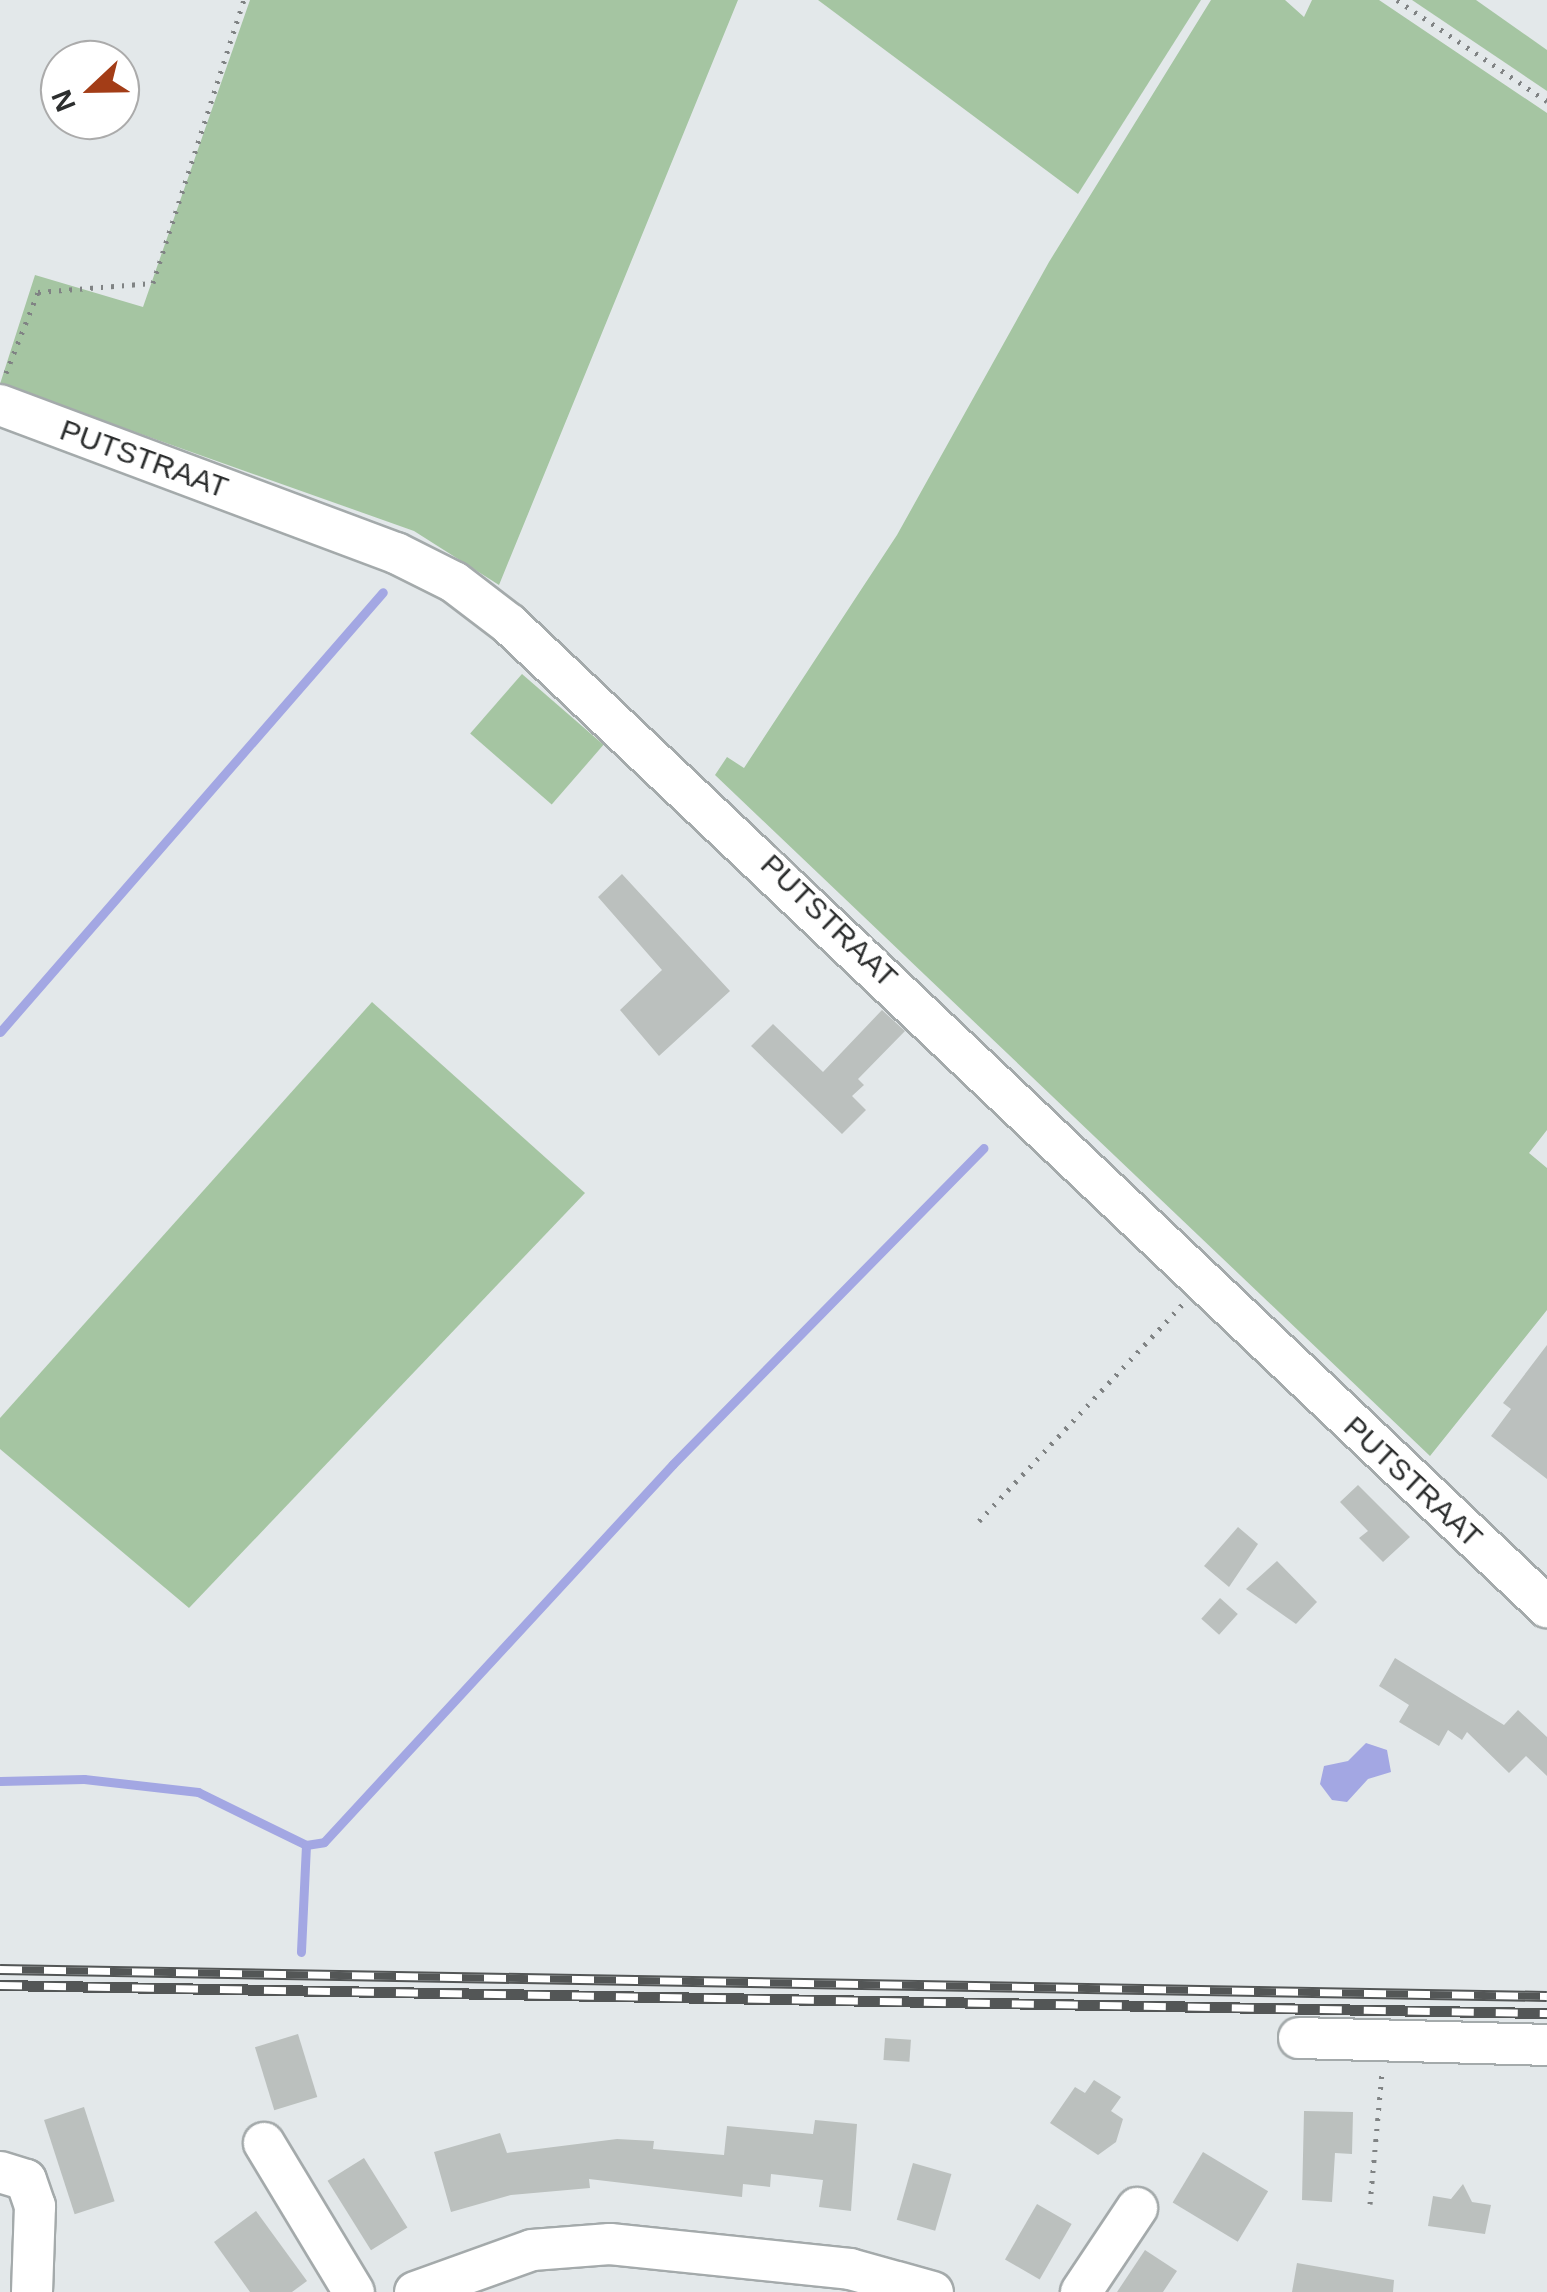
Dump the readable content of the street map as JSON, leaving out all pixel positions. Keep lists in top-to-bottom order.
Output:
{
  "streets": {
    "street": ["PUTSTRAAT"]
  },
  "north": "left"
}
